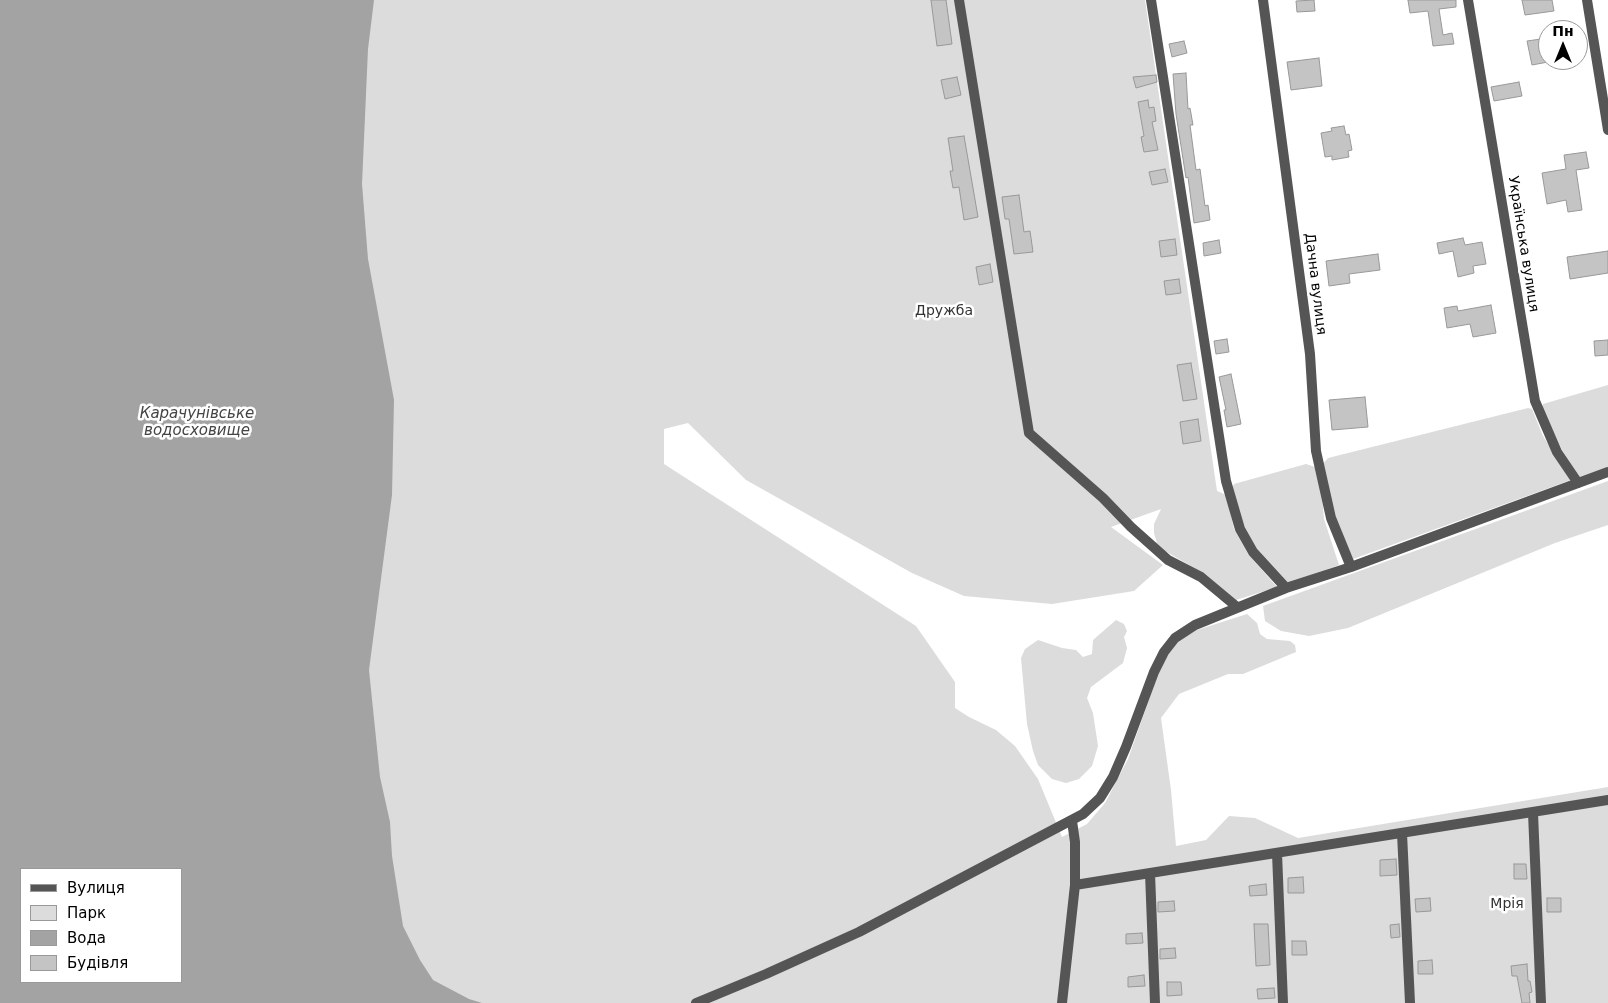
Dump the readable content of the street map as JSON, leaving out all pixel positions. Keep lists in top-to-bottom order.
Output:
{
  "streets": {
    "street": ["Українська вулиця", "Дачна вулиця"]
  },
  "water": ["Карачунівське водосховище"],
  "parks": ["Дружба", "Мрія"],
  "legend": [
    "Вулиця",
    "Парк",
    "Вода",
    "Будівля"
  ],
  "north": "top"
}
